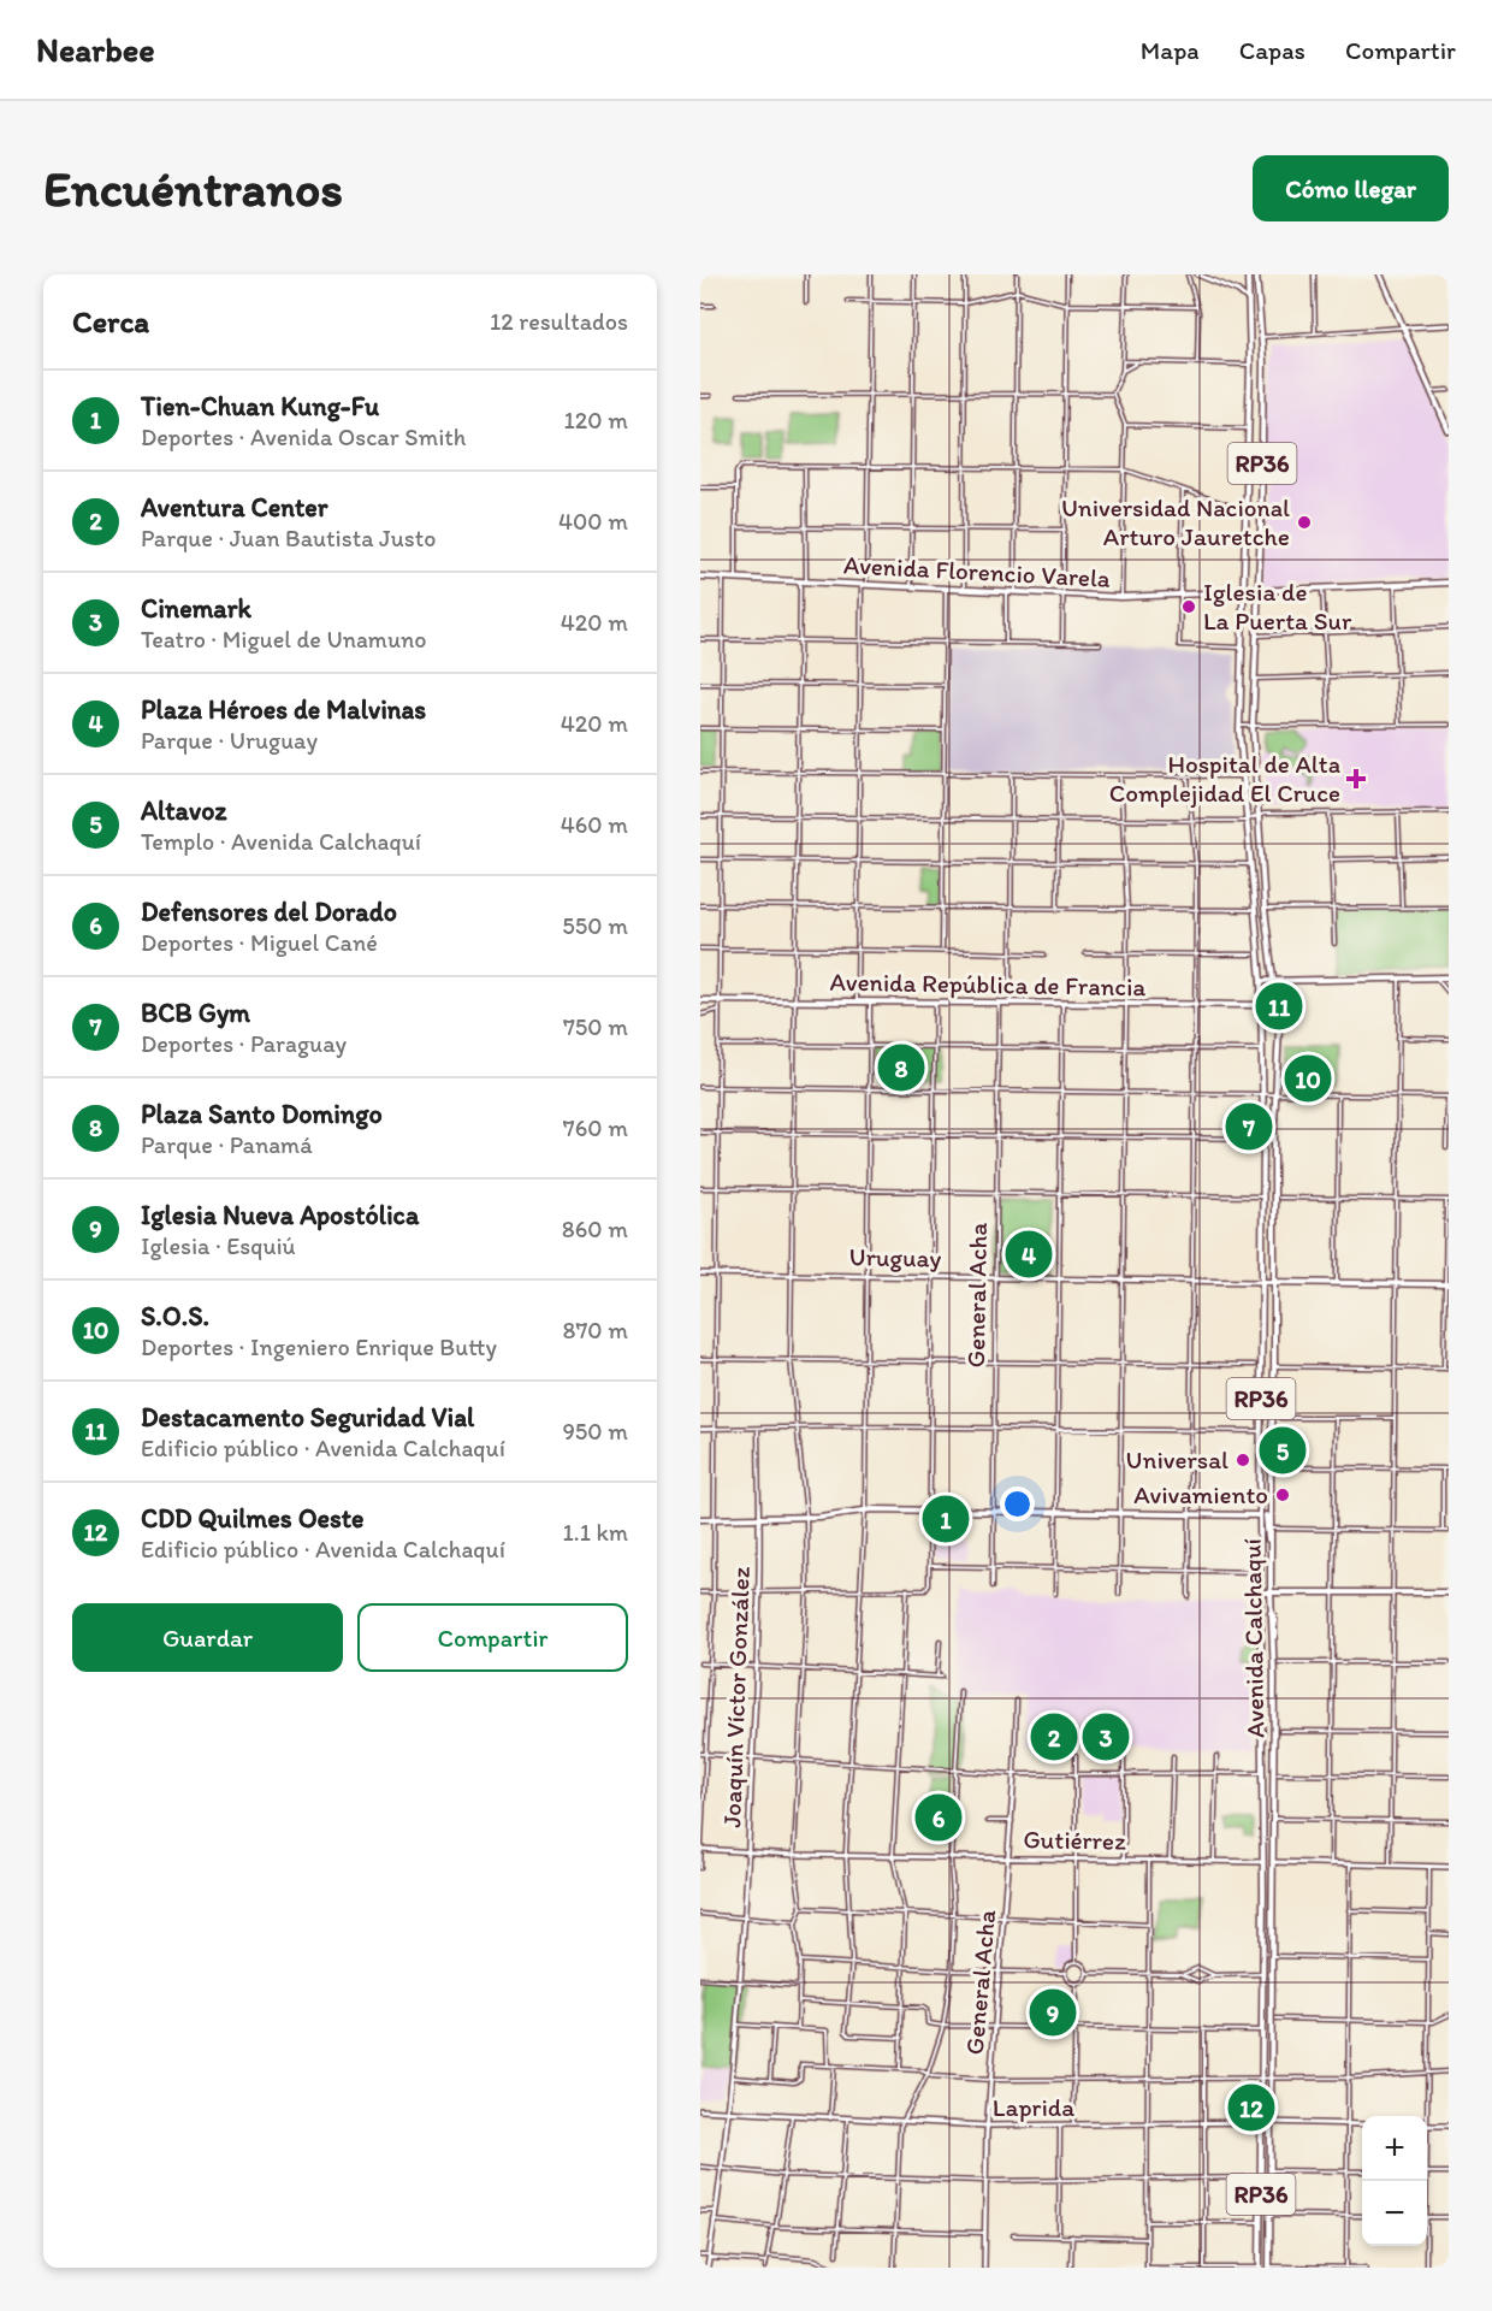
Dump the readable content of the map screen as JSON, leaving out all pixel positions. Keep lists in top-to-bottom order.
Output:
{
  "streets": {
    "main road": [
      "RP36",
      "Avenida Florencio Varela",
      "Avenida República de Francia",
      "Avenida Calchaquí"
    ],
    "street": [
      "Uruguay",
      "General Acha",
      "Joaquín Víctor González",
      "Gutiérrez",
      "Laprida"
    ]
  },
  "crossings": [
    ["Avenida Florencio Varela", "Avenida Calchaquí"],
    ["Avenida República de Francia", "General Acha"],
    ["Avenida República de Francia", "Avenida Calchaquí"],
    ["Uruguay", "General Acha"],
    ["Uruguay", "Avenida Calchaquí"],
    ["General Acha", "Gutiérrez"],
    ["General Acha", "Laprida"],
    ["Avenida Calchaquí", "Gutiérrez"],
    ["Avenida Calchaquí", "Laprida"],
    ["Joaquín Víctor González", "Gutiérrez"],
    ["Joaquín Víctor González", "Laprida"]
  ],
  "places": {
    "other": [
      "Universidad Nacional Arturo Jauretche",
      "Iglesia de La Puerta Sur",
      "Universal",
      "Avivamiento"
    ],
    "health": ["Hospital de Alta Complejidad El Cruce"]
  },
  "page": {
    "header": "Nearbee",
    "nav": ["Mapa", "Capas", "Compartir"],
    "buttons": [
      "Cómo llegar",
      ["Guardar", "Compartir"]
    ],
    "title": "Encuéntranos",
    "heading": ["Cerca", "12 resultados"],
    "list": [
      {
        "mark": "1",
        "name": "Tien-Chuan Kung-Fu",
        "note": "Deportes · Avenida Oscar Smith",
        "value": "120 m"
      },
      {
        "mark": "2",
        "name": "Aventura Center",
        "note": "Parque · Juan Bautista Justo",
        "value": "400 m"
      },
      {
        "mark": "3",
        "name": "Cinemark",
        "note": "Teatro · Miguel de Unamuno",
        "value": "420 m"
      },
      {
        "mark": "4",
        "name": "Plaza Héroes de Malvinas",
        "note": "Parque · Uruguay",
        "value": "420 m"
      },
      {
        "mark": "5",
        "name": "Altavoz",
        "note": "Templo · Avenida Calchaquí",
        "value": "460 m"
      },
      {
        "mark": "6",
        "name": "Defensores del Dorado",
        "note": "Deportes · Miguel Cané",
        "value": "550 m"
      },
      {
        "mark": "7",
        "name": "BCB Gym",
        "note": "Deportes · Paraguay",
        "value": "750 m"
      },
      {
        "mark": "8",
        "name": "Plaza Santo Domingo",
        "note": "Parque · Panamá",
        "value": "760 m"
      },
      {
        "mark": "9",
        "name": "Iglesia Nueva Apostólica",
        "note": "Iglesia · Esquiú",
        "value": "860 m"
      },
      {
        "mark": "10",
        "name": "S.O.S.",
        "note": "Deportes · Ingeniero Enrique Butty",
        "value": "870 m"
      },
      {
        "mark": "11",
        "name": "Destacamento Seguridad Vial",
        "note": "Edificio público · Avenida Calchaquí",
        "value": "950 m"
      },
      {
        "mark": "12",
        "name": "CDD Quilmes Oeste",
        "note": "Edificio público · Avenida Calchaquí",
        "value": "1.1 km"
      }
    ],
    "pins": [
      "11",
      "8",
      "10",
      "7",
      "4",
      "5",
      "1",
      "2",
      "3",
      "6",
      "9",
      "12"
    ],
    "map_buttons": ["+", "−"]
  }
}
